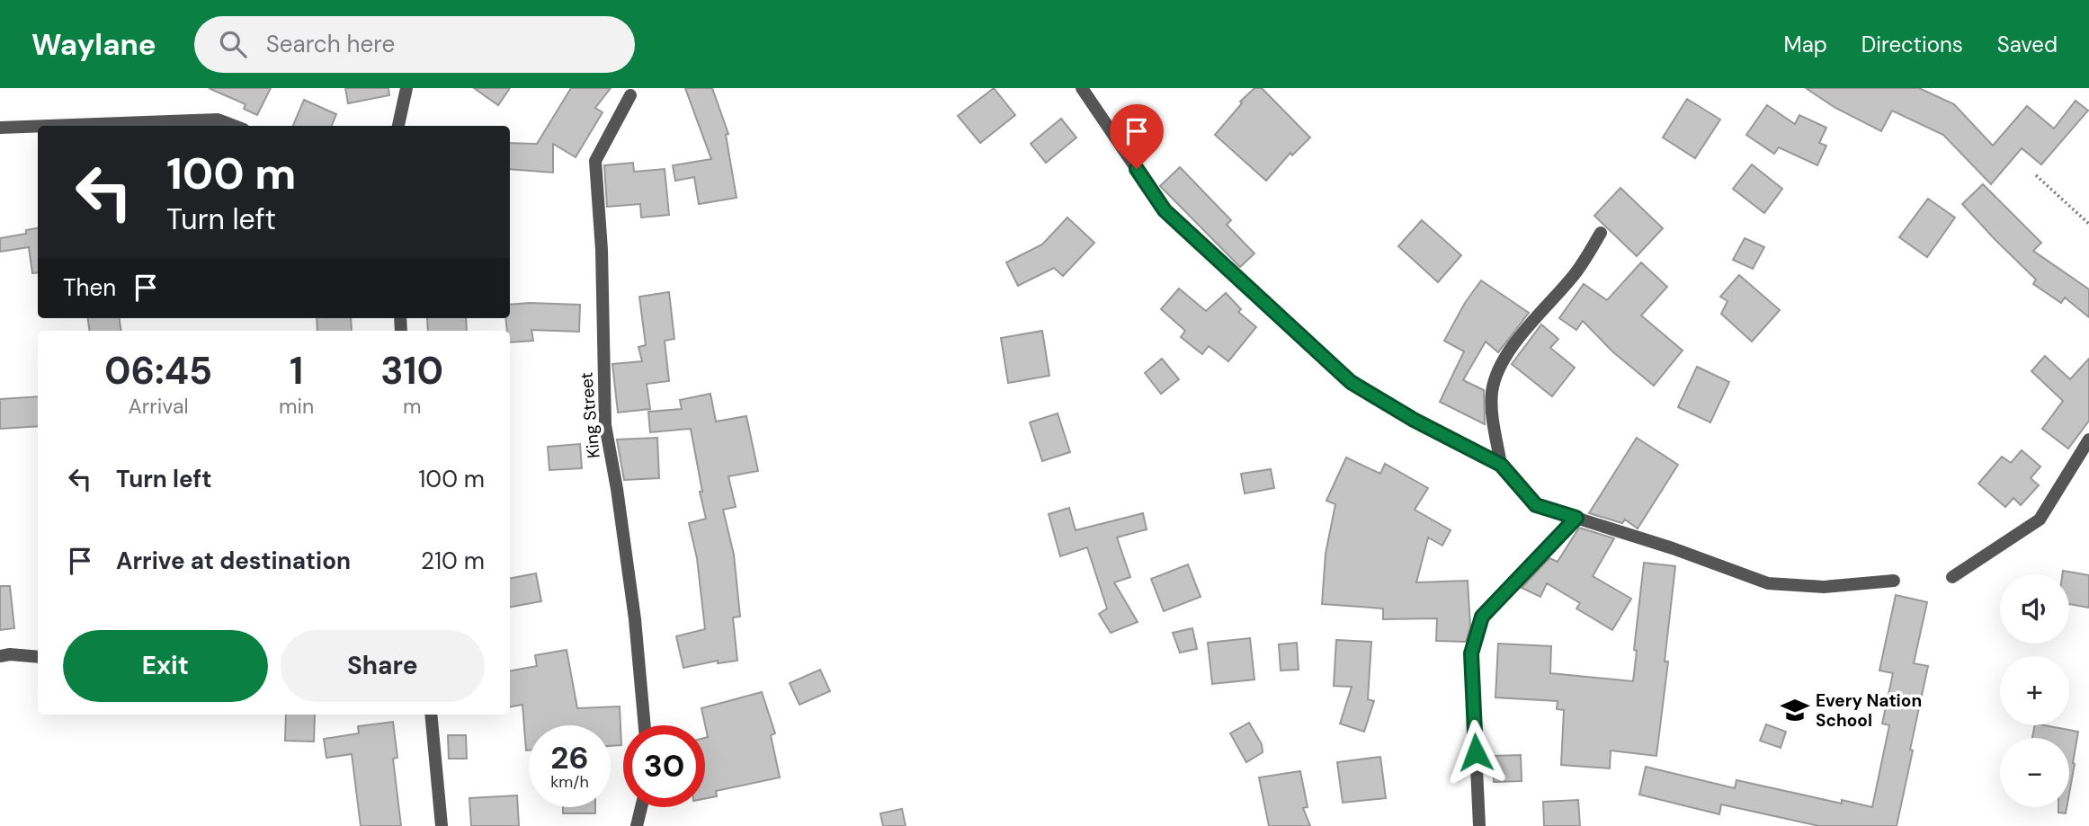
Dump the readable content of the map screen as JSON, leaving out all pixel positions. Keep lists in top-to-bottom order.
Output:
{
  "streets": {
    "street": ["King Street"]
  },
  "places": {
    "school or university": ["Every Nation School"]
  },
  "page": {
    "header": "Waylane",
    "search": "Search here",
    "nav": ["Map", "Directions", "Saved"],
    "turn": ["100 m", "Turn left"],
    "then": "Then",
    "eta": [
      "06:45",
      "Arrival",
      "1",
      "min",
      "310",
      "m"
    ],
    "list": [
      {
        "name": "Turn left",
        "value": "100 m"
      },
      {
        "name": "Arrive at destination",
        "value": "210 m"
      }
    ],
    "map_buttons": ["+", "−"],
    "buttons": ["Exit", "Share"],
    "speed": "26 km/h",
    "limit": "30"
  }
}
